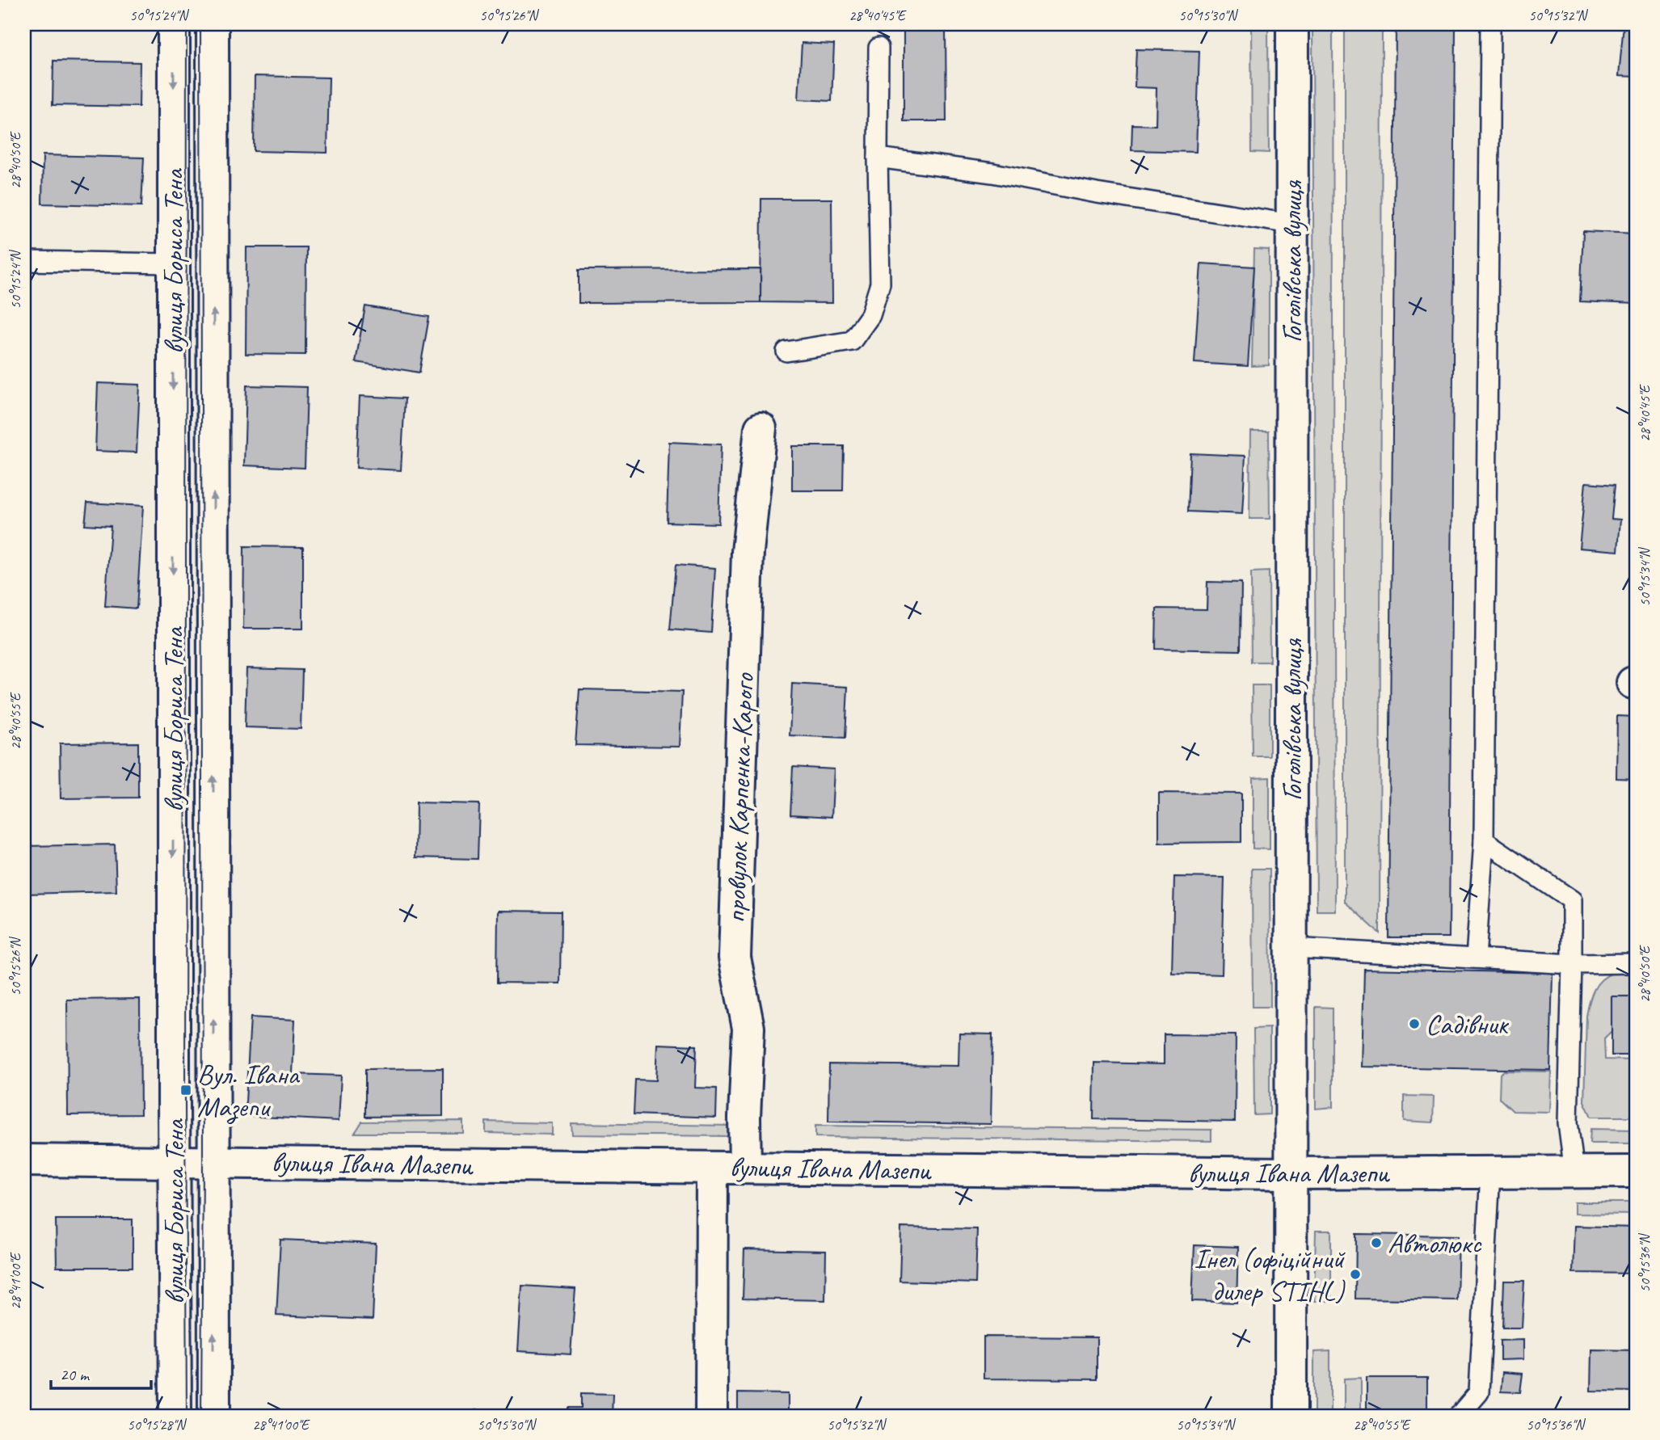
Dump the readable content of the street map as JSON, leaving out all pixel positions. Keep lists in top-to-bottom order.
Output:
{
  "streets": {
    "street": [
      "вулиця Бориса Тена",
      "Гоголівська вулиця",
      "провулок Карпенка-Карого",
      "вулиця Івана Мазепи"
    ]
  },
  "crossings": [
    ["вулиця Бориса Тена", "вулиця Івана Мазепи"],
    ["Гоголівська вулиця", "вулиця Івана Мазепи"],
    ["провулок Карпенка-Карого", "вулиця Івана Мазепи"]
  ],
  "places": {
    "other": ["Садівник", "Автолюкс", "Інел (офіційний дилер STIHL)"],
    "transit": ["Вул. Івана Мазепи"]
  },
  "scale_bar": "20 m",
  "coordinates": [
    "50°15'24\"N",
    "50°15'26\"N",
    "28°40'45\"E",
    "50°15'30\"N",
    "50°15'32\"N",
    "28°40'50\"E",
    "50°15'34\"N",
    "28°40'55\"E",
    "50°15'36\"N",
    "28°41'00\"E",
    "50°15'28\"N"
  ]
}
